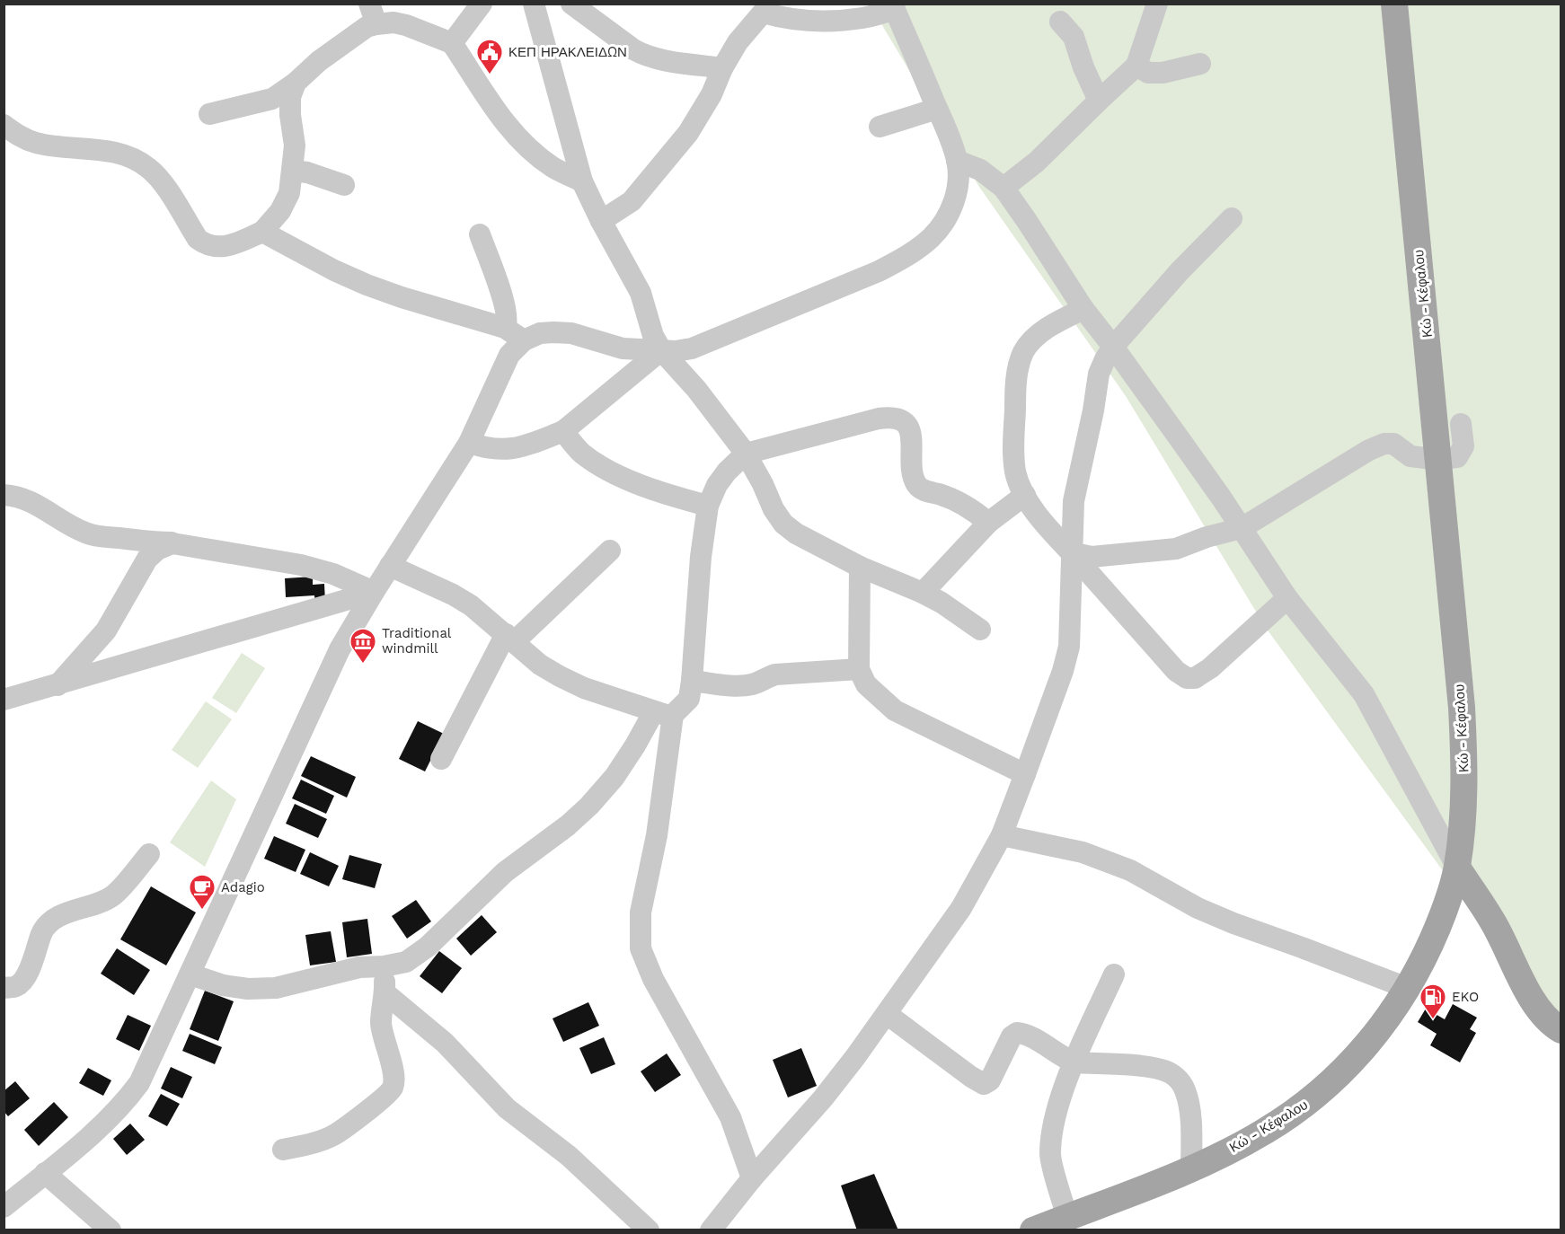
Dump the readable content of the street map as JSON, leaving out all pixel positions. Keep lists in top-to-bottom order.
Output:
{
  "streets": {
    "main road": ["Κώ - Κέφαλου"]
  },
  "places": {
    "public building": ["ΚΕΠ ΗΡΑΚΛΕΙΔΩΝ"],
    "museum": ["Traditional windmill"],
    "cafe": ["Adagio"],
    "fuel station": ["EKO"]
  }
}
